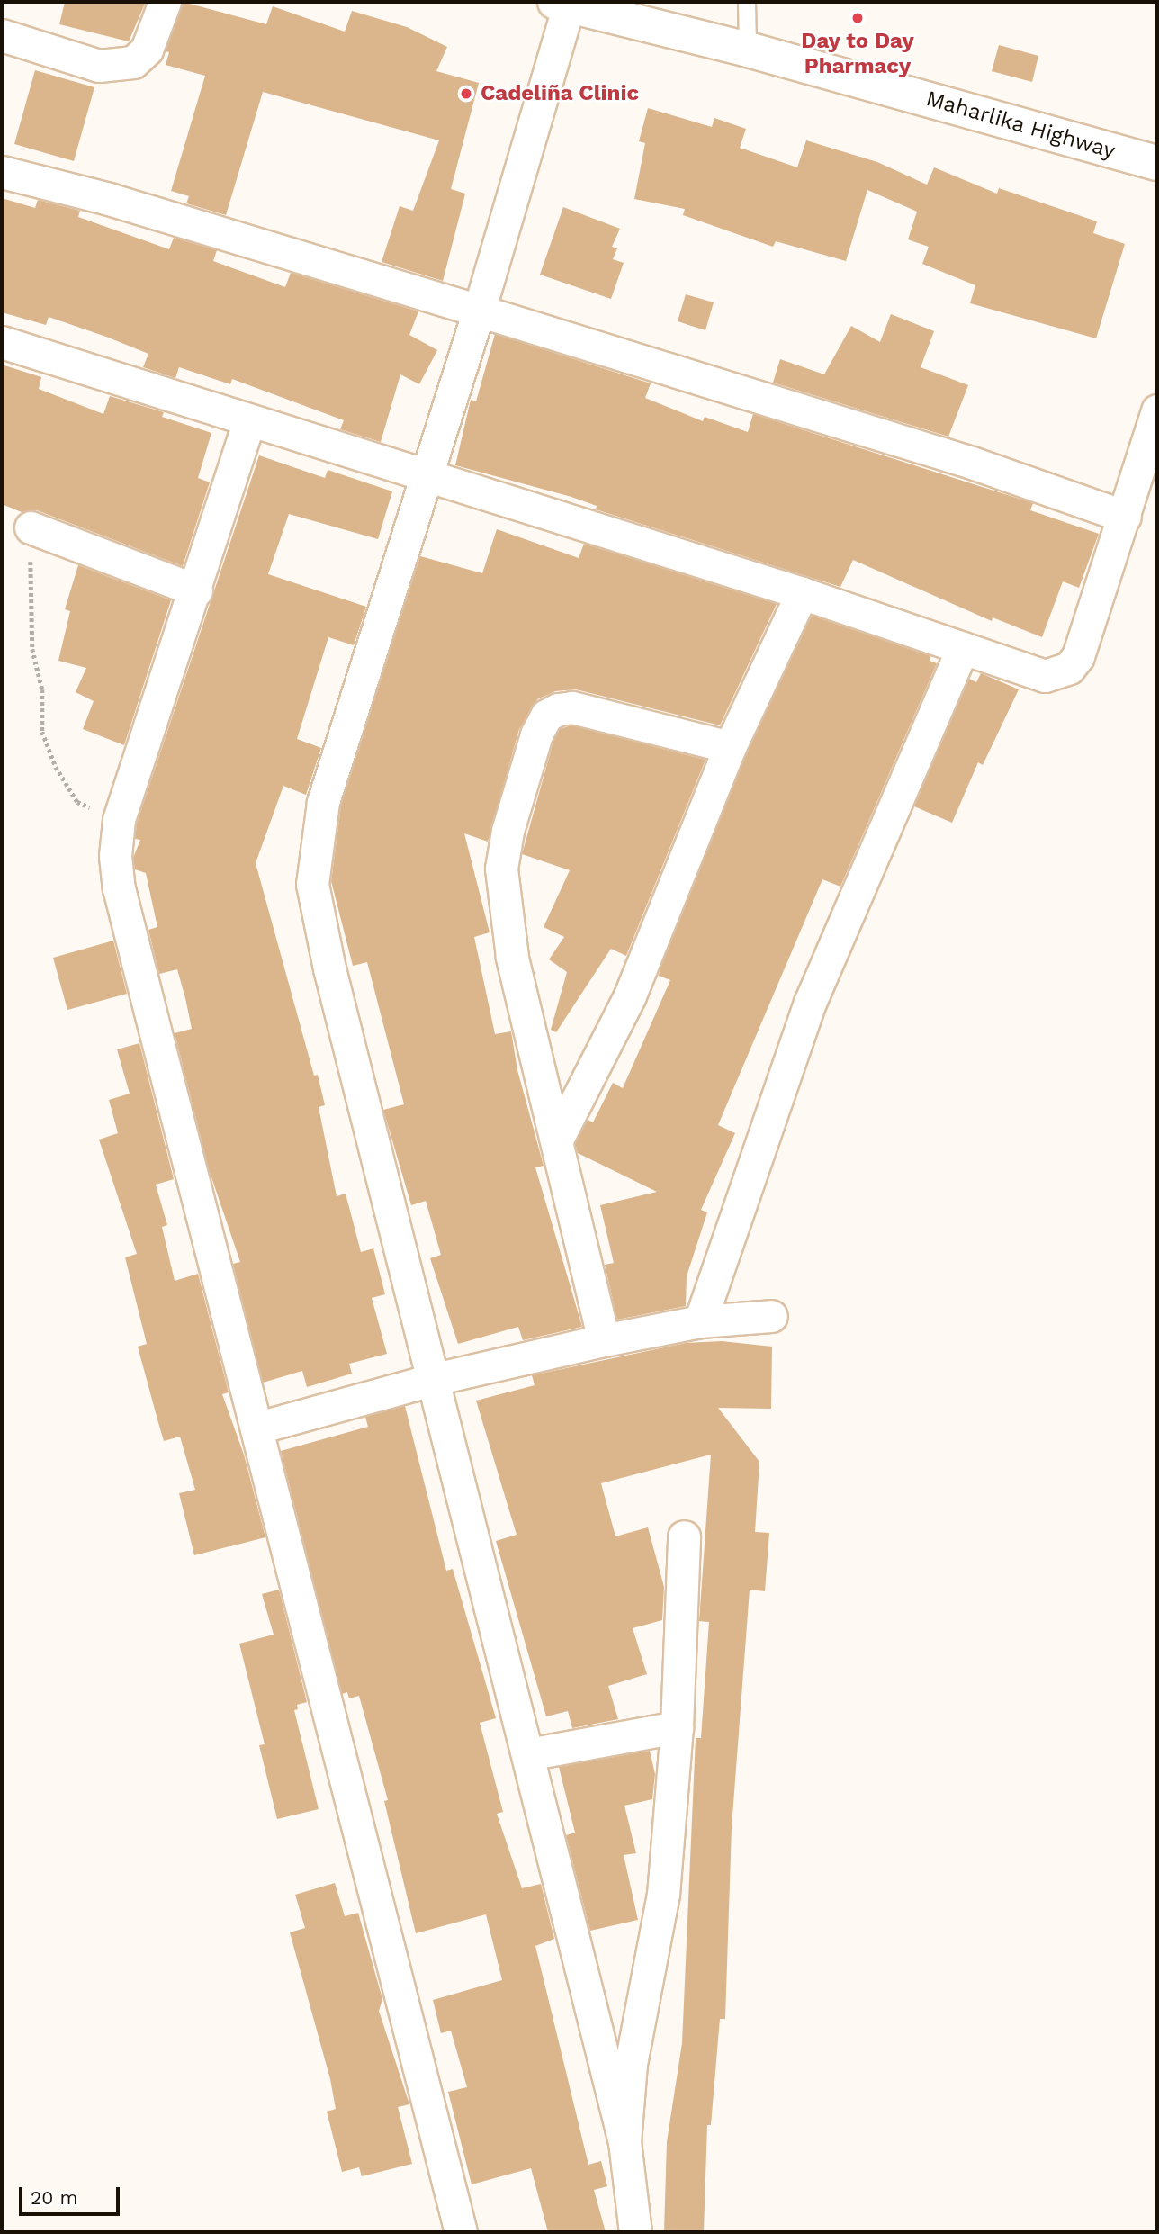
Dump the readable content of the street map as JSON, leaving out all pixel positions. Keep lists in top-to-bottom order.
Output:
{
  "streets": {
    "main road": ["Maharlika Highway"]
  },
  "places": ["Day to Day Pharmacy", "Cadeliña Clinic"],
  "scale_bar": "20 m"
}
